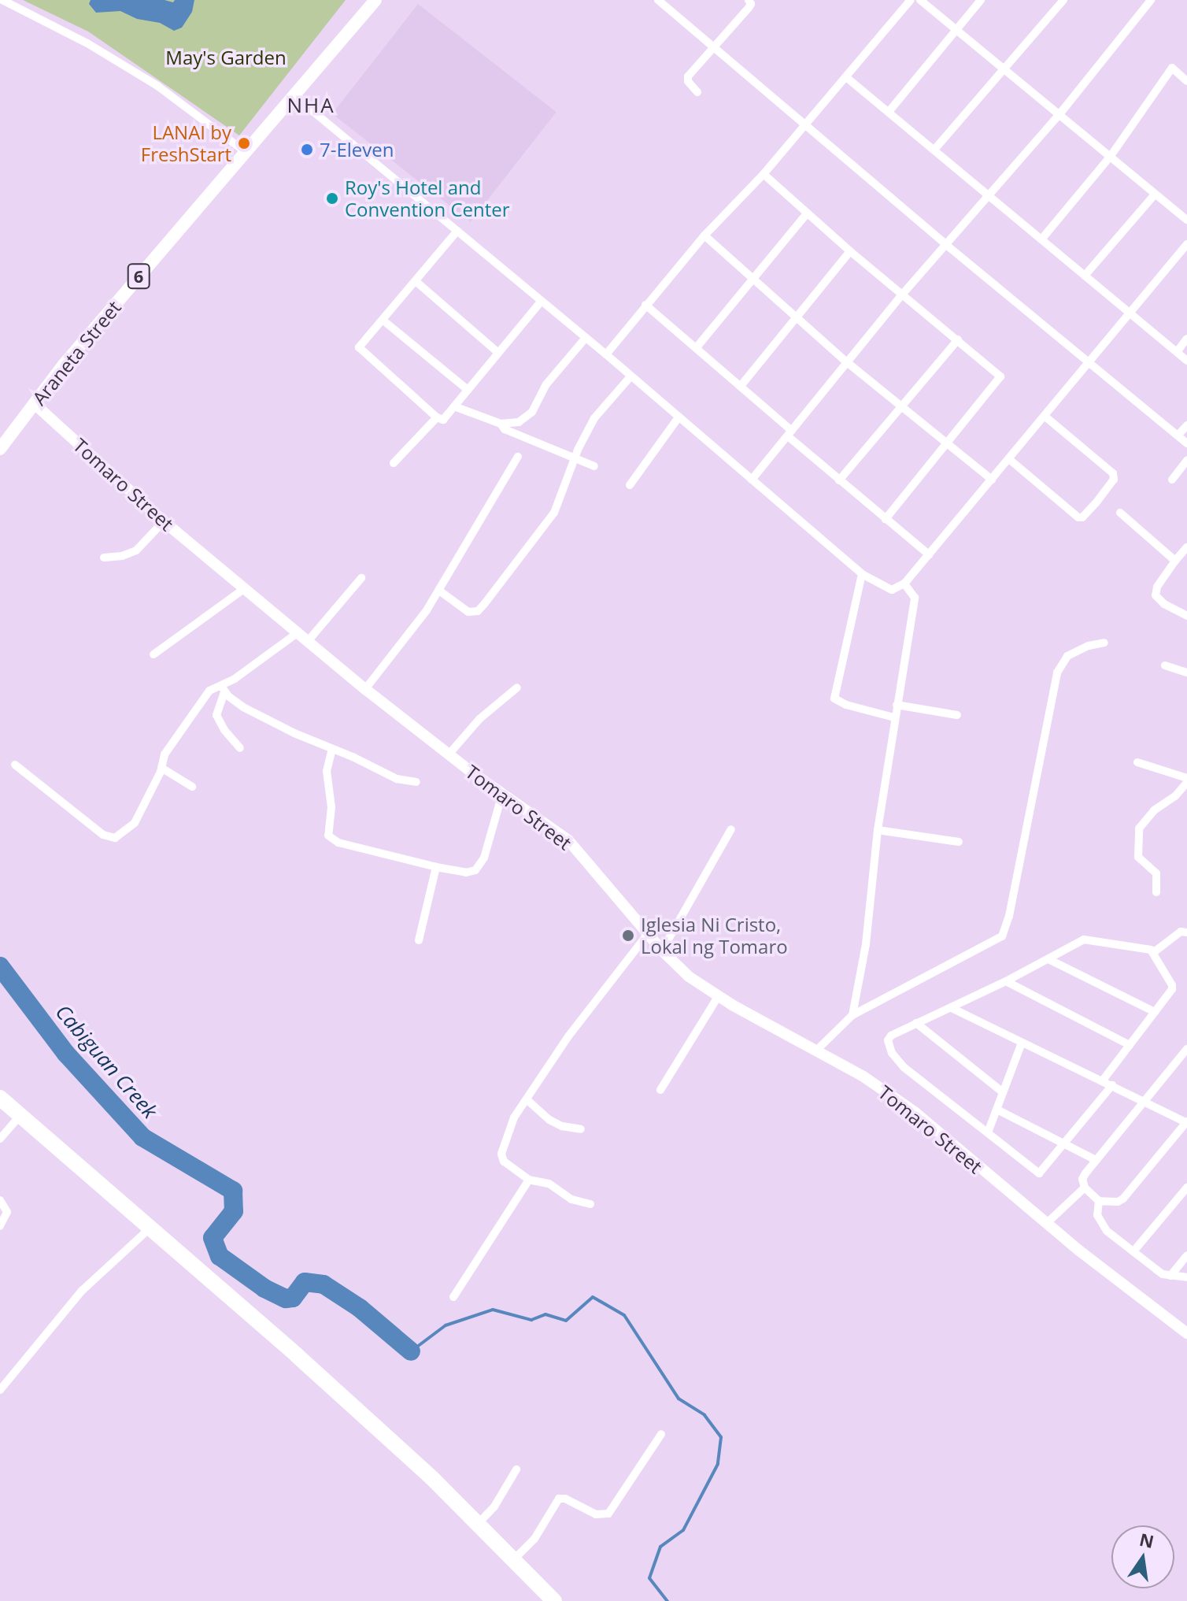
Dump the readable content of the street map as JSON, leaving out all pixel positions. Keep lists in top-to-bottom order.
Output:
{
  "streets": {
    "main road": ["6", "Araneta Street"],
    "street": ["Tomaro Street"]
  },
  "crossings": [
    ["Araneta Street", "Tomaro Street"]
  ],
  "districts": ["NHA"],
  "water": ["Cabiguan Creek"],
  "parks": ["May's Garden"],
  "places": [
    "LANAI by FreshStart",
    "7-Eleven",
    "Roy's Hotel and Convention Center",
    "Iglesia Ni Cristo, Lokal ng Tomaro"
  ],
  "north": "top"
}
